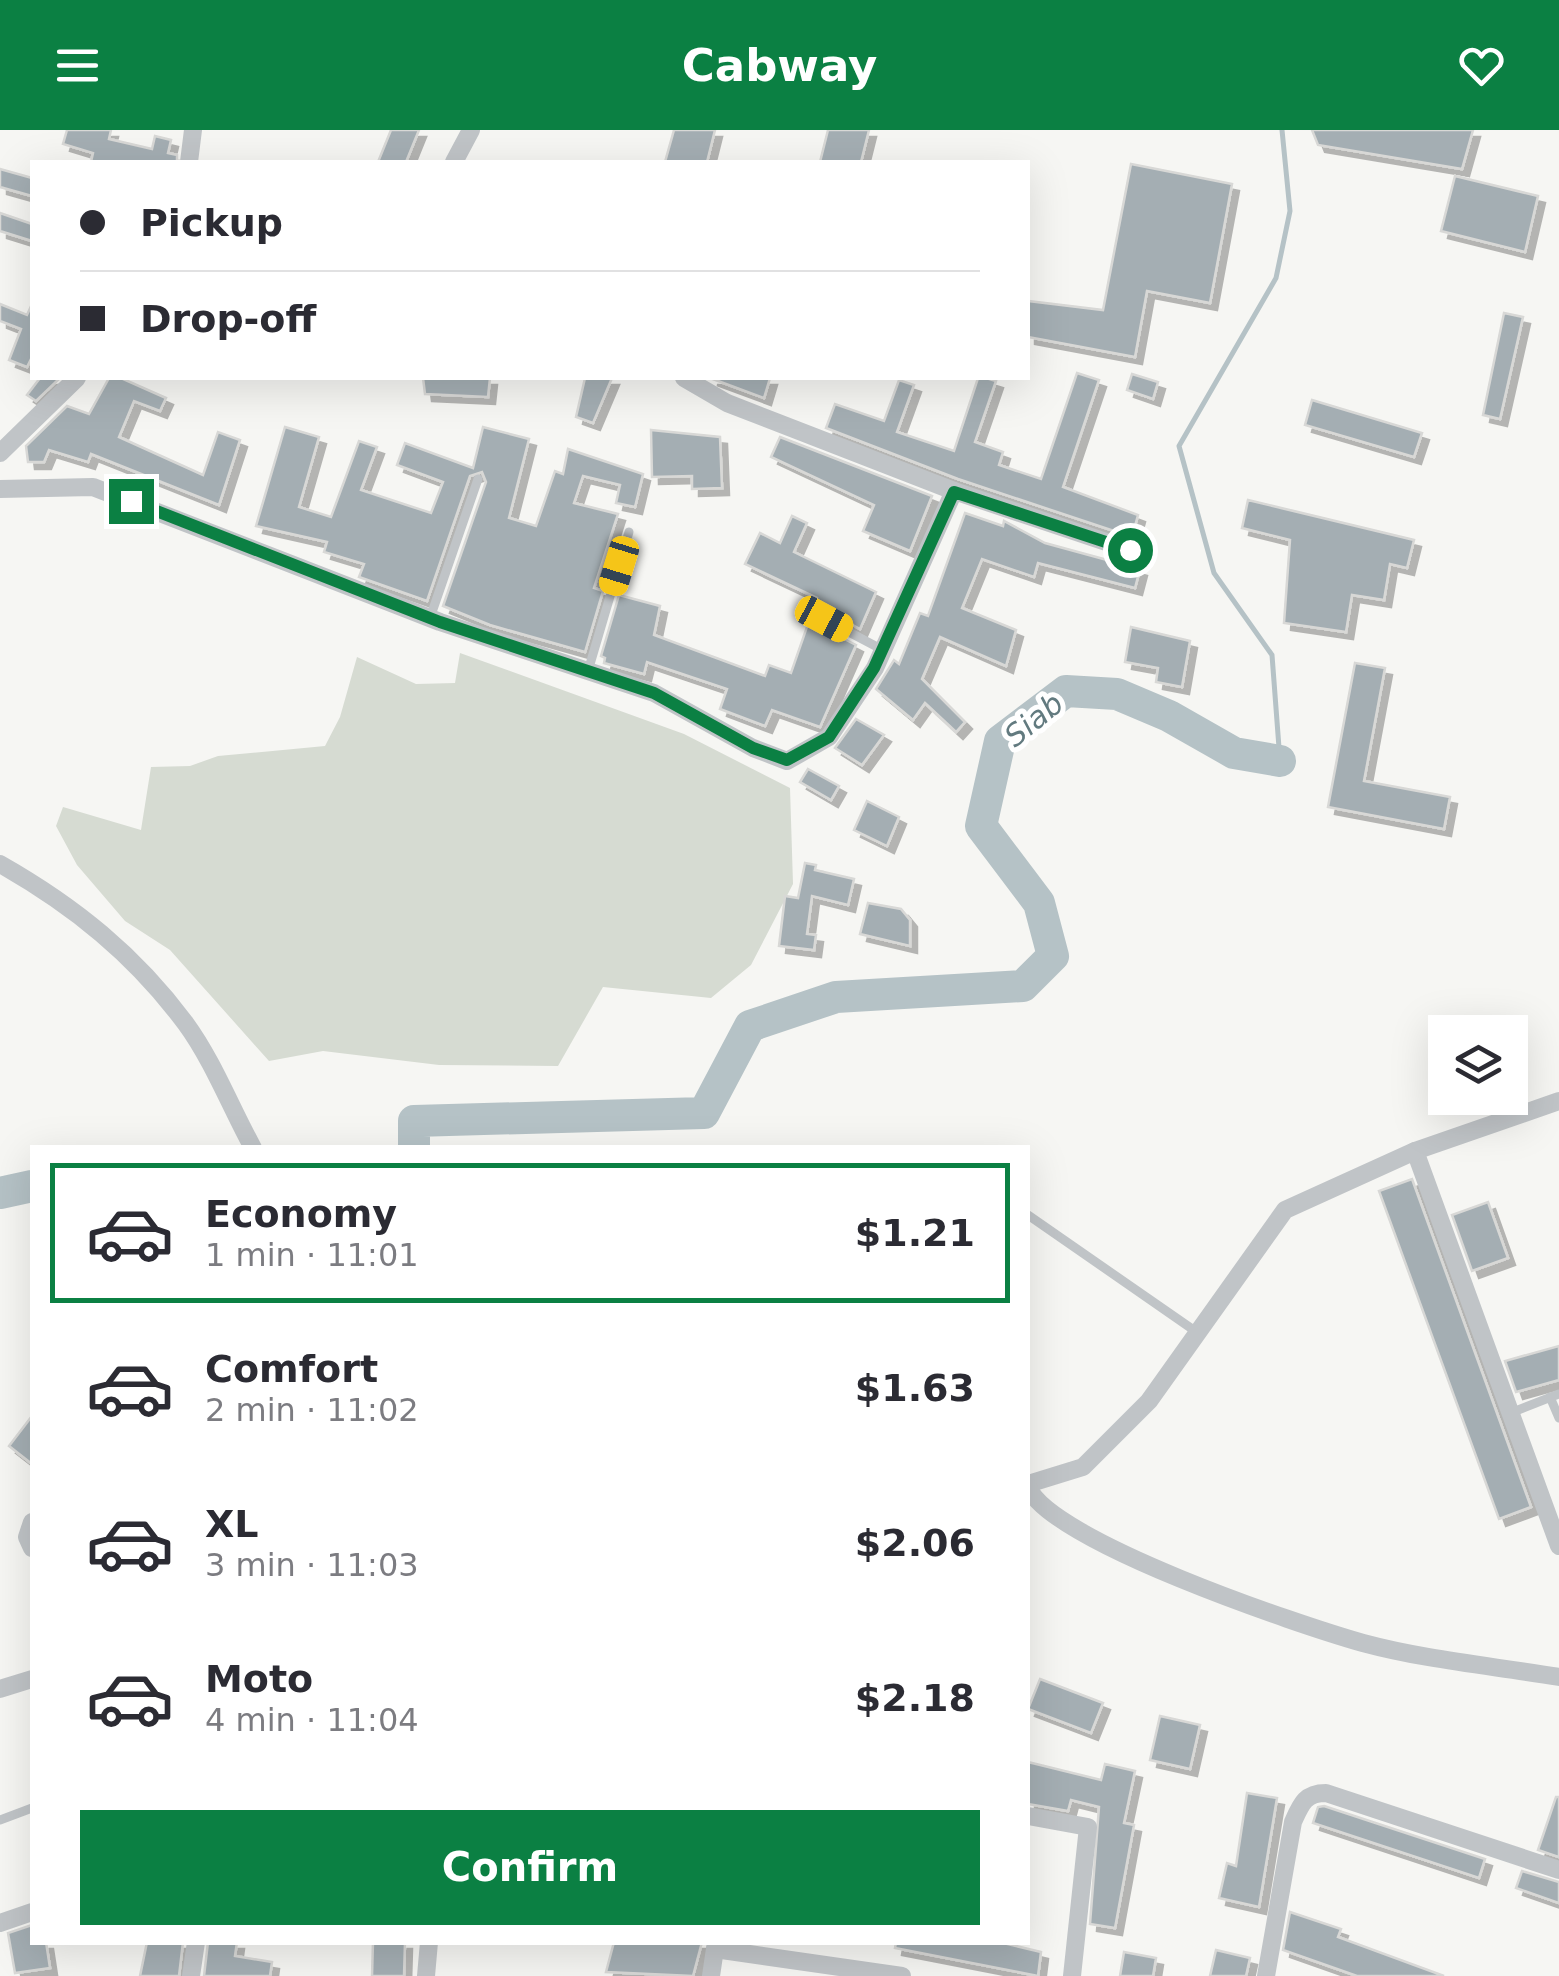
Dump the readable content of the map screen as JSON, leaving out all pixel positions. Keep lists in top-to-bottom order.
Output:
{
  "water": ["Siab"],
  "page": {
    "header": "Cabway",
    "banner": ["Pickup", "Drop-off"],
    "list": [
      {
        "name": "Economy",
        "note": "1 min · 11:01",
        "value": "$1.21"
      },
      {
        "name": "Comfort",
        "note": "2 min · 11:02",
        "value": "$1.63"
      },
      {
        "name": "XL",
        "note": "3 min · 11:03",
        "value": "$2.06"
      },
      {
        "name": "Moto",
        "note": "4 min · 11:04",
        "value": "$2.18"
      }
    ],
    "buttons": "Confirm"
  }
}
